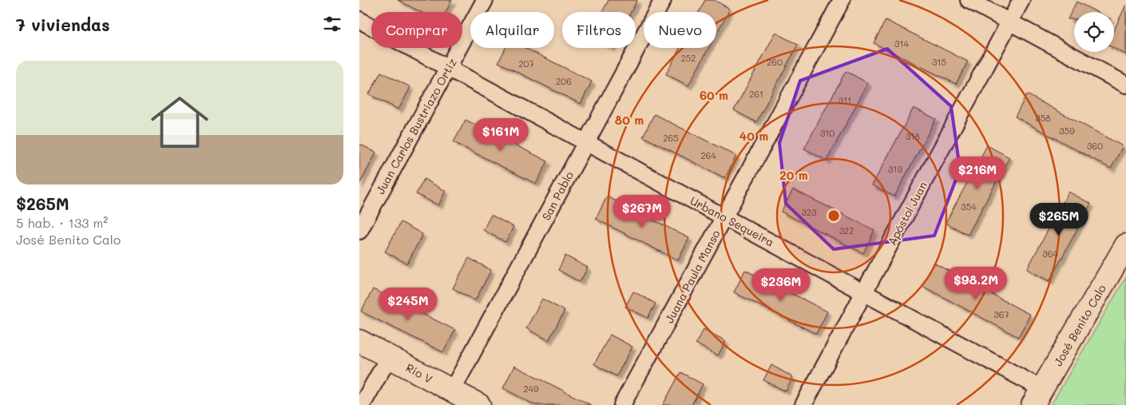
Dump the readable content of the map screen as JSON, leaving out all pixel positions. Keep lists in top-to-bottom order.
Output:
{
  "streets": {
    "street": [
      "Juan Carlos Bustriazo Ortiz",
      "San Pablo",
      "Apóstol Juan",
      "Urbano Sequeira",
      "Juana Paula Manso",
      "José Benito Calo",
      "Río V"
    ]
  },
  "crossings": [
    ["Juan Carlos Bustriazo Ortiz", "Urbano Sequeira"],
    ["San Pablo", "Urbano Sequeira"],
    ["San Pablo", "Río V"],
    ["Apóstol Juan", "Urbano Sequeira"],
    ["Urbano Sequeira", "Juana Paula Manso"],
    ["Urbano Sequeira", "José Benito Calo"]
  ],
  "house_numbers": [
    "314",
    "252",
    "260",
    "315",
    "207",
    "206",
    "261",
    "311",
    "358",
    "359",
    "310",
    "318",
    "265",
    "360",
    "264",
    "319",
    "354",
    "323",
    "322",
    "364",
    "367",
    "249"
  ],
  "page": {
    "heading": "7 viviendas",
    "chip": [
      "Comprar",
      "Alquilar",
      "Filtros",
      "Nuevo"
    ],
    "list": [
      {
        "name": "$265M",
        "note": "5 hab. · 133 m² · José Benito Calo"
      }
    ],
    "price": [
      "$161M",
      "$216M",
      "$267M",
      "$265M",
      "$98.2M",
      "$236M",
      "$245M"
    ]
  },
  "rings": [
    "60 m",
    "80 m",
    "40 m",
    "20 m"
  ]
}
